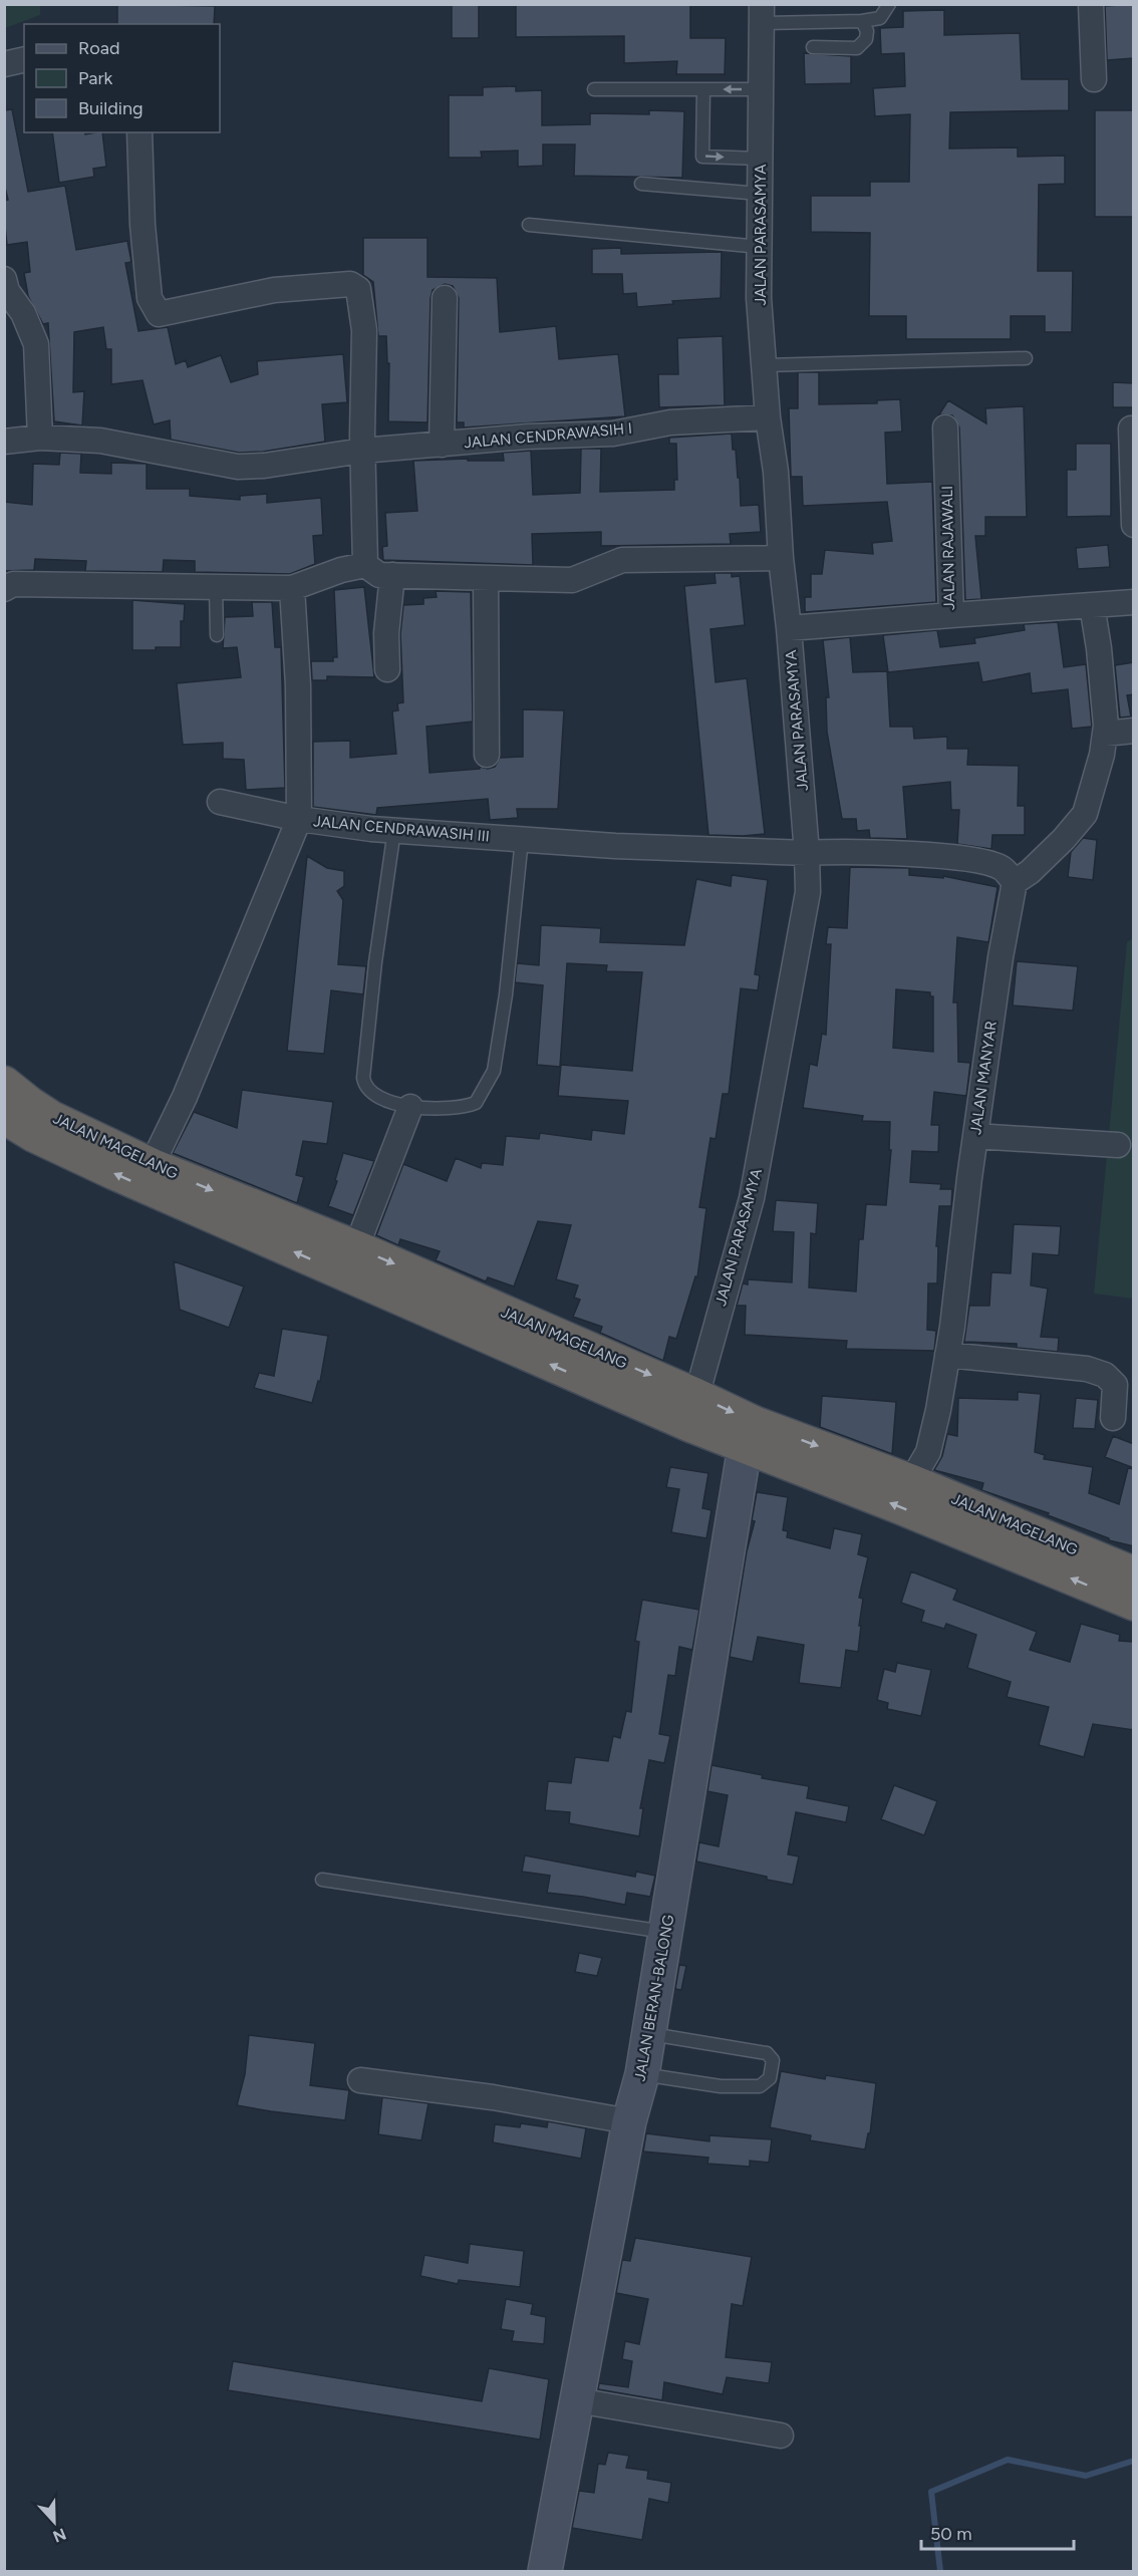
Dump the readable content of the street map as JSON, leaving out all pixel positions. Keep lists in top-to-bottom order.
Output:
{
  "streets": {
    "highway": ["JALAN MAGELANG"],
    "main road": ["JALAN BERAN-BALONG"],
    "street": [
      "JALAN PARASAMYA",
      "JALAN CENDRAWASIH I",
      "JALAN RAJAWALI",
      "JALAN CENDRAWASIH III",
      "JALAN MANYAR"
    ]
  },
  "crossings": [
    ["JALAN PARASAMYA", "JALAN CENDRAWASIH I"],
    ["JALAN PARASAMYA", "JALAN RAJAWALI"],
    ["JALAN PARASAMYA", "JALAN CENDRAWASIH III"],
    ["JALAN PARASAMYA", "JALAN MAGELANG"],
    ["JALAN CENDRAWASIH III", "JALAN MAGELANG"],
    ["JALAN MANYAR", "JALAN MAGELANG"],
    ["JALAN MAGELANG", "JALAN BERAN-BALONG"]
  ],
  "legend": ["Road", "Park", "Building"],
  "scale_bar": "50 m",
  "north": "bottom"
}
